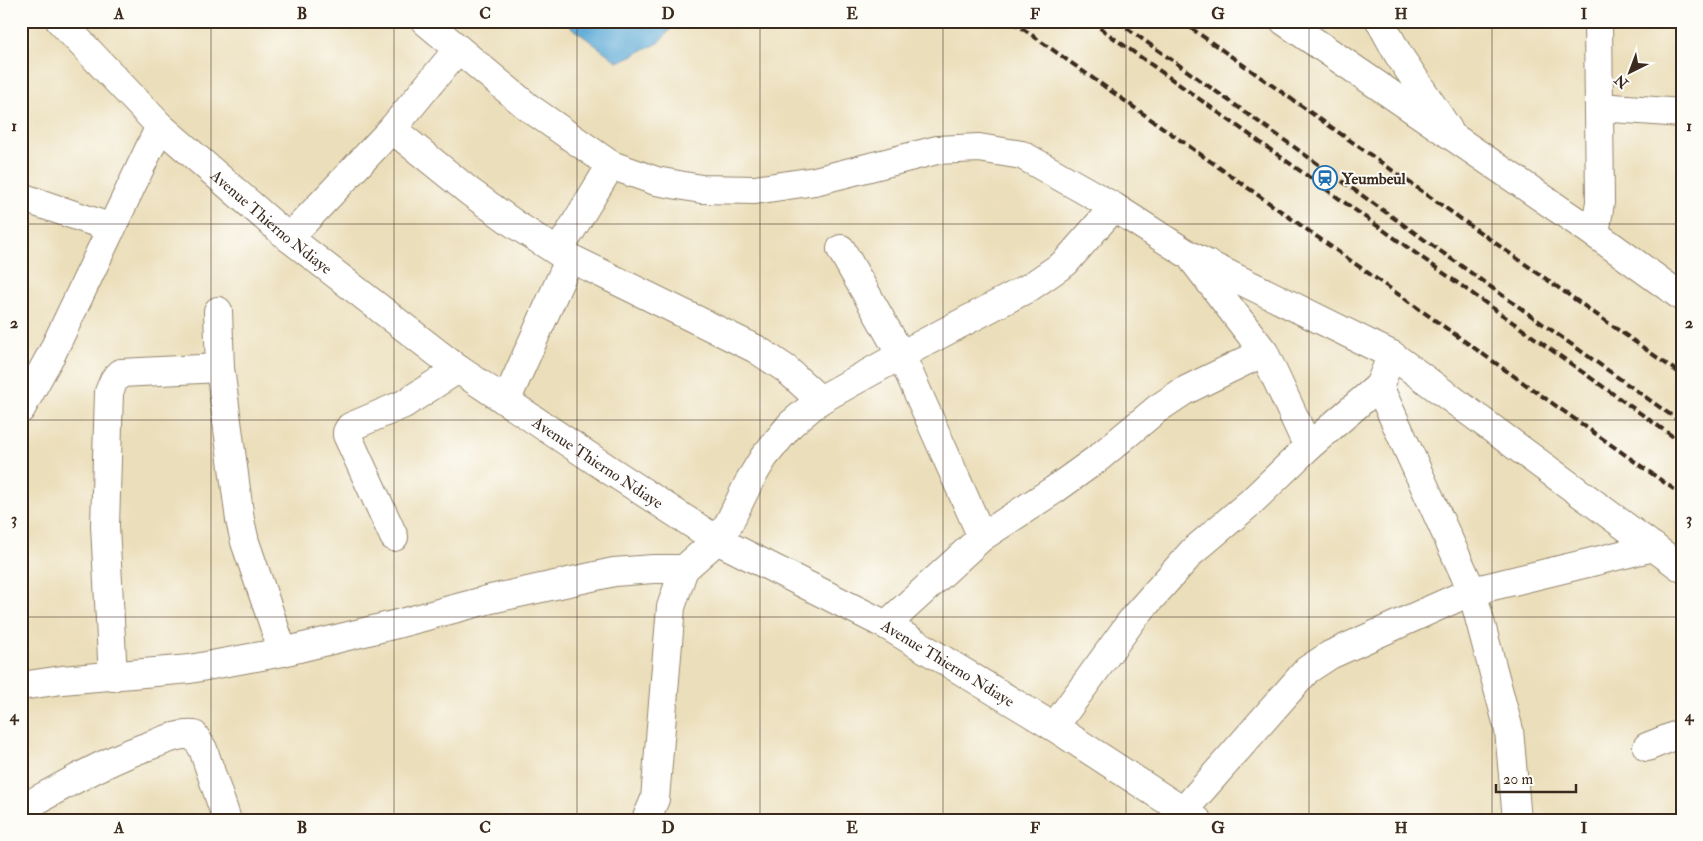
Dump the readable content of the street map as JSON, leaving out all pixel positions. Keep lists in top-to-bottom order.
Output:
{
  "streets": {
    "street": ["Avenue Thierno Ndiaye"]
  },
  "places": {
    "station": ["Yeumbeul"]
  },
  "scale_bar": "20 m",
  "north": "bottom left",
  "grid": {
    "columns": [
      "A",
      "B",
      "C",
      "D",
      "E",
      "F",
      "G",
      "H",
      "I"
    ],
    "rows": [
      "1",
      "2",
      "3",
      "4"
    ]
  }
}
